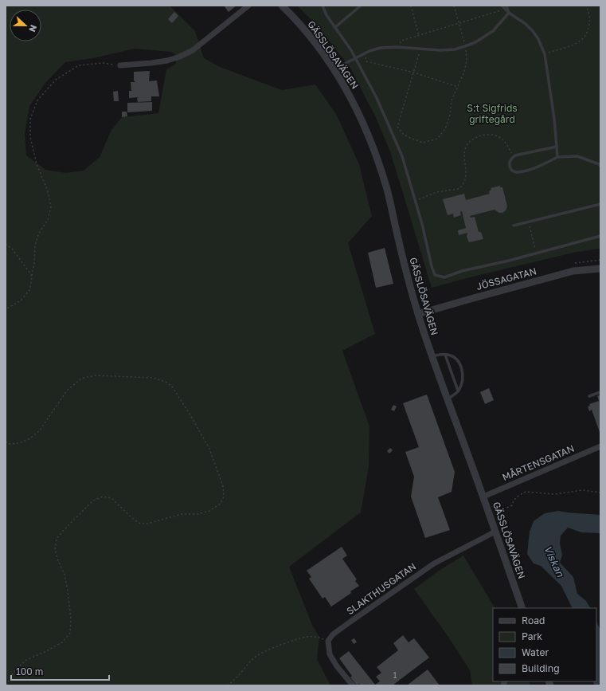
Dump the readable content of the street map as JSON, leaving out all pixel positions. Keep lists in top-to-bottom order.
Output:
{
  "streets": {
    "street": [
      "GÄSSLÖSAVÄGEN",
      "JÖSSAGATAN",
      "MÅRTENSGATAN",
      "SLAKTHUSGATAN"
    ]
  },
  "crossings": [
    ["GÄSSLÖSAVÄGEN", "JÖSSAGATAN"],
    ["GÄSSLÖSAVÄGEN", "MÅRTENSGATAN"],
    ["GÄSSLÖSAVÄGEN", "SLAKTHUSGATAN"]
  ],
  "water": ["Viskan"],
  "parks": ["S:t Sigfrids griftegård"],
  "house_numbers": ["1"],
  "legend": [
    "Road",
    "Park",
    "Water",
    "Building"
  ],
  "scale_bar": "100 m",
  "north": "right"
}
